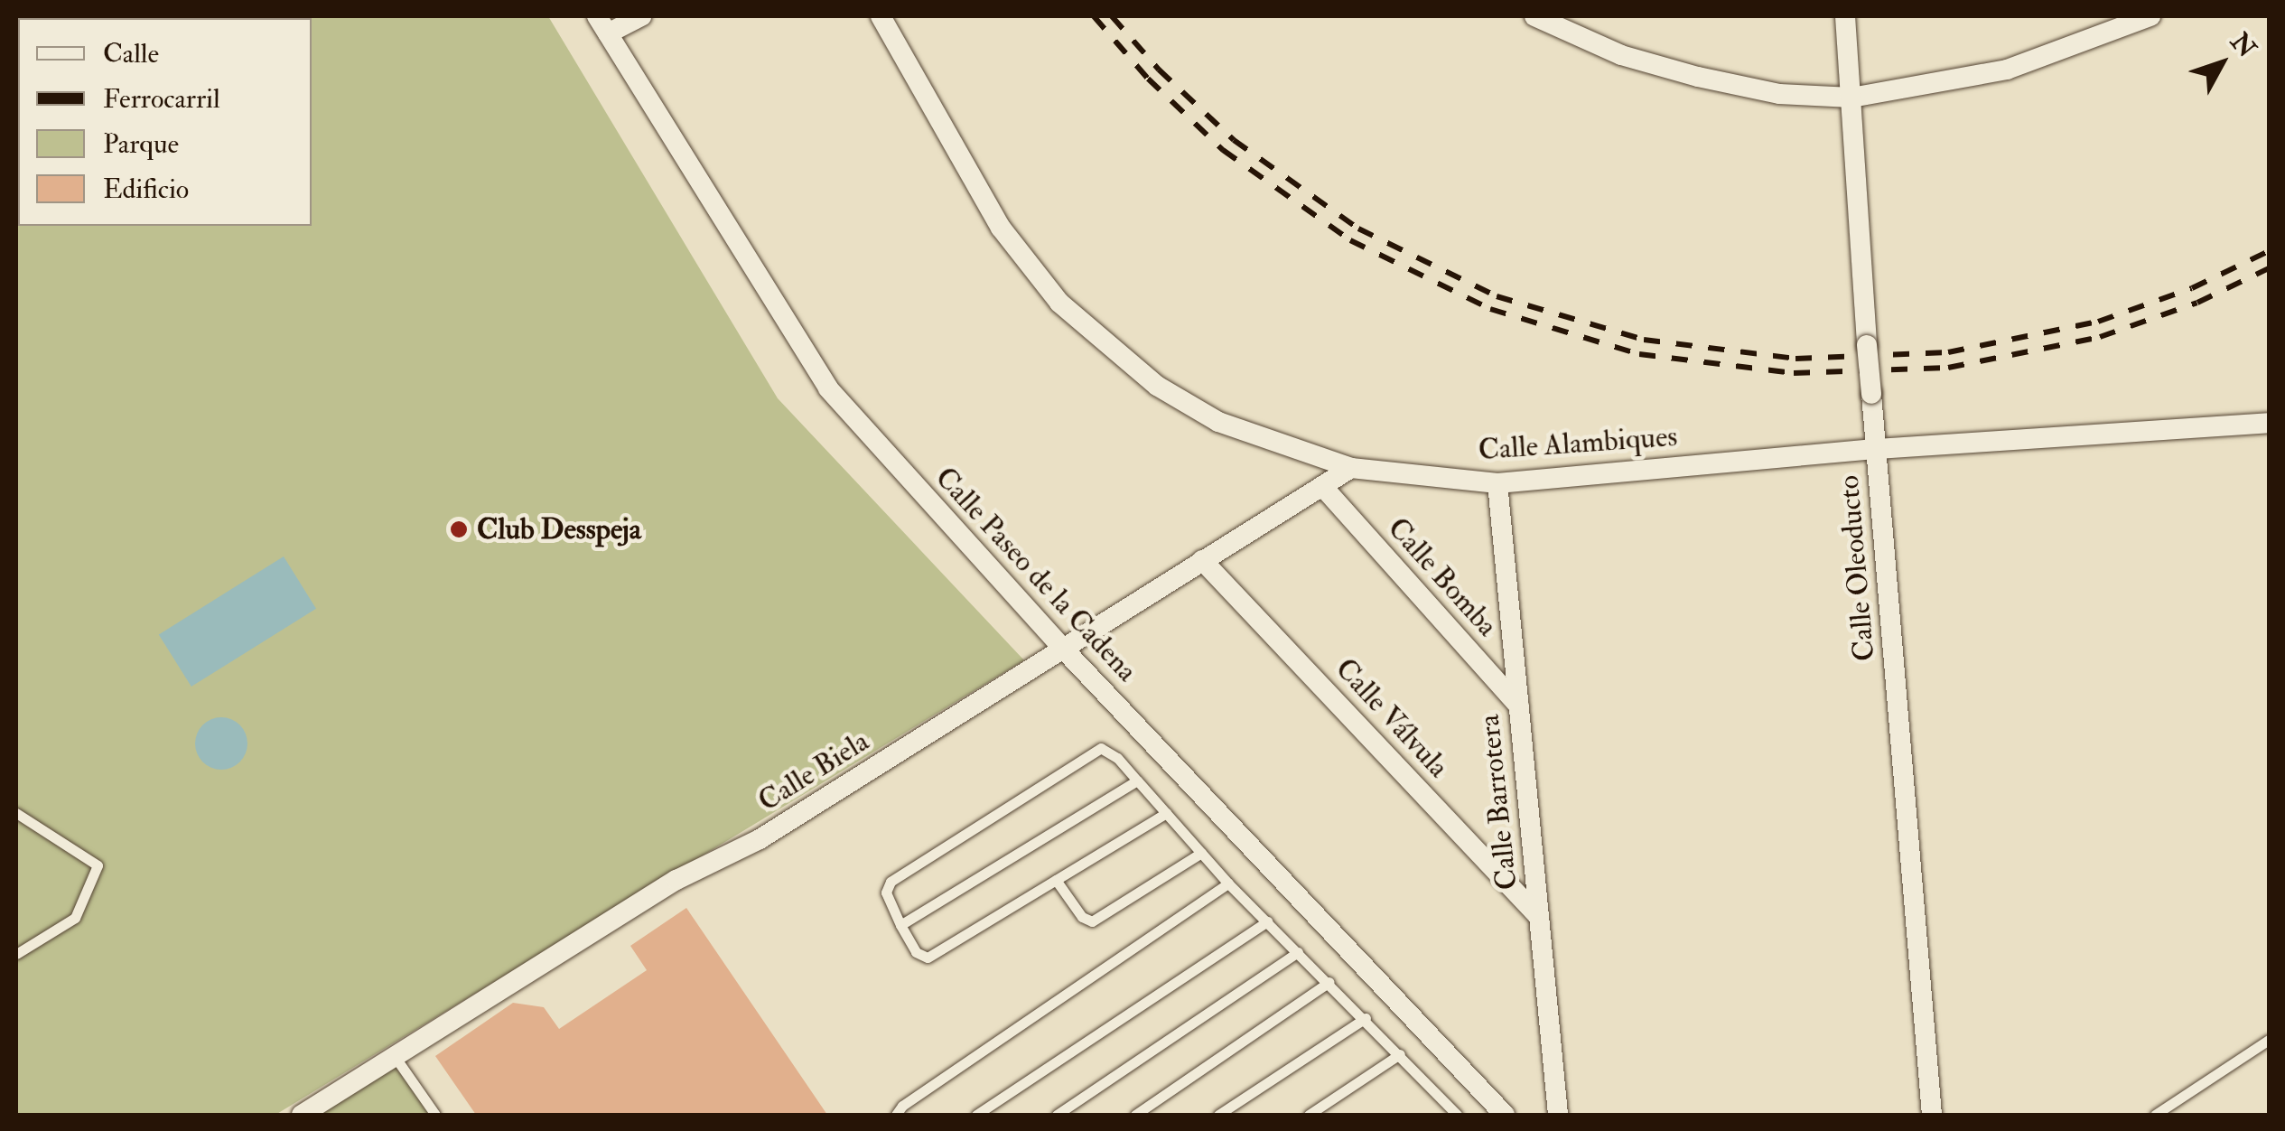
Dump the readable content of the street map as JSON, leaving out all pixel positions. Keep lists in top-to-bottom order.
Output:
{
  "streets": {
    "street": [
      "Calle Alambiques",
      "Calle Oleoducto",
      "Calle Paseo de la Cadena",
      "Calle Bomba",
      "Calle Válvula",
      "Calle Biela",
      "Calle Barrotera"
    ]
  },
  "crossings": [
    ["Calle Alambiques", "Calle Oleoducto"],
    ["Calle Alambiques", "Calle Biela"],
    ["Calle Alambiques", "Calle Barrotera"],
    ["Calle Paseo de la Cadena", "Calle Biela"],
    ["Calle Bomba", "Calle Biela"],
    ["Calle Bomba", "Calle Barrotera"],
    ["Calle Válvula", "Calle Biela"],
    ["Calle Válvula", "Calle Barrotera"]
  ],
  "places": ["Club Desspeja"],
  "legend": [
    "Calle",
    "Ferrocarril",
    "Parque",
    "Edificio"
  ],
  "north": "top right"
}
